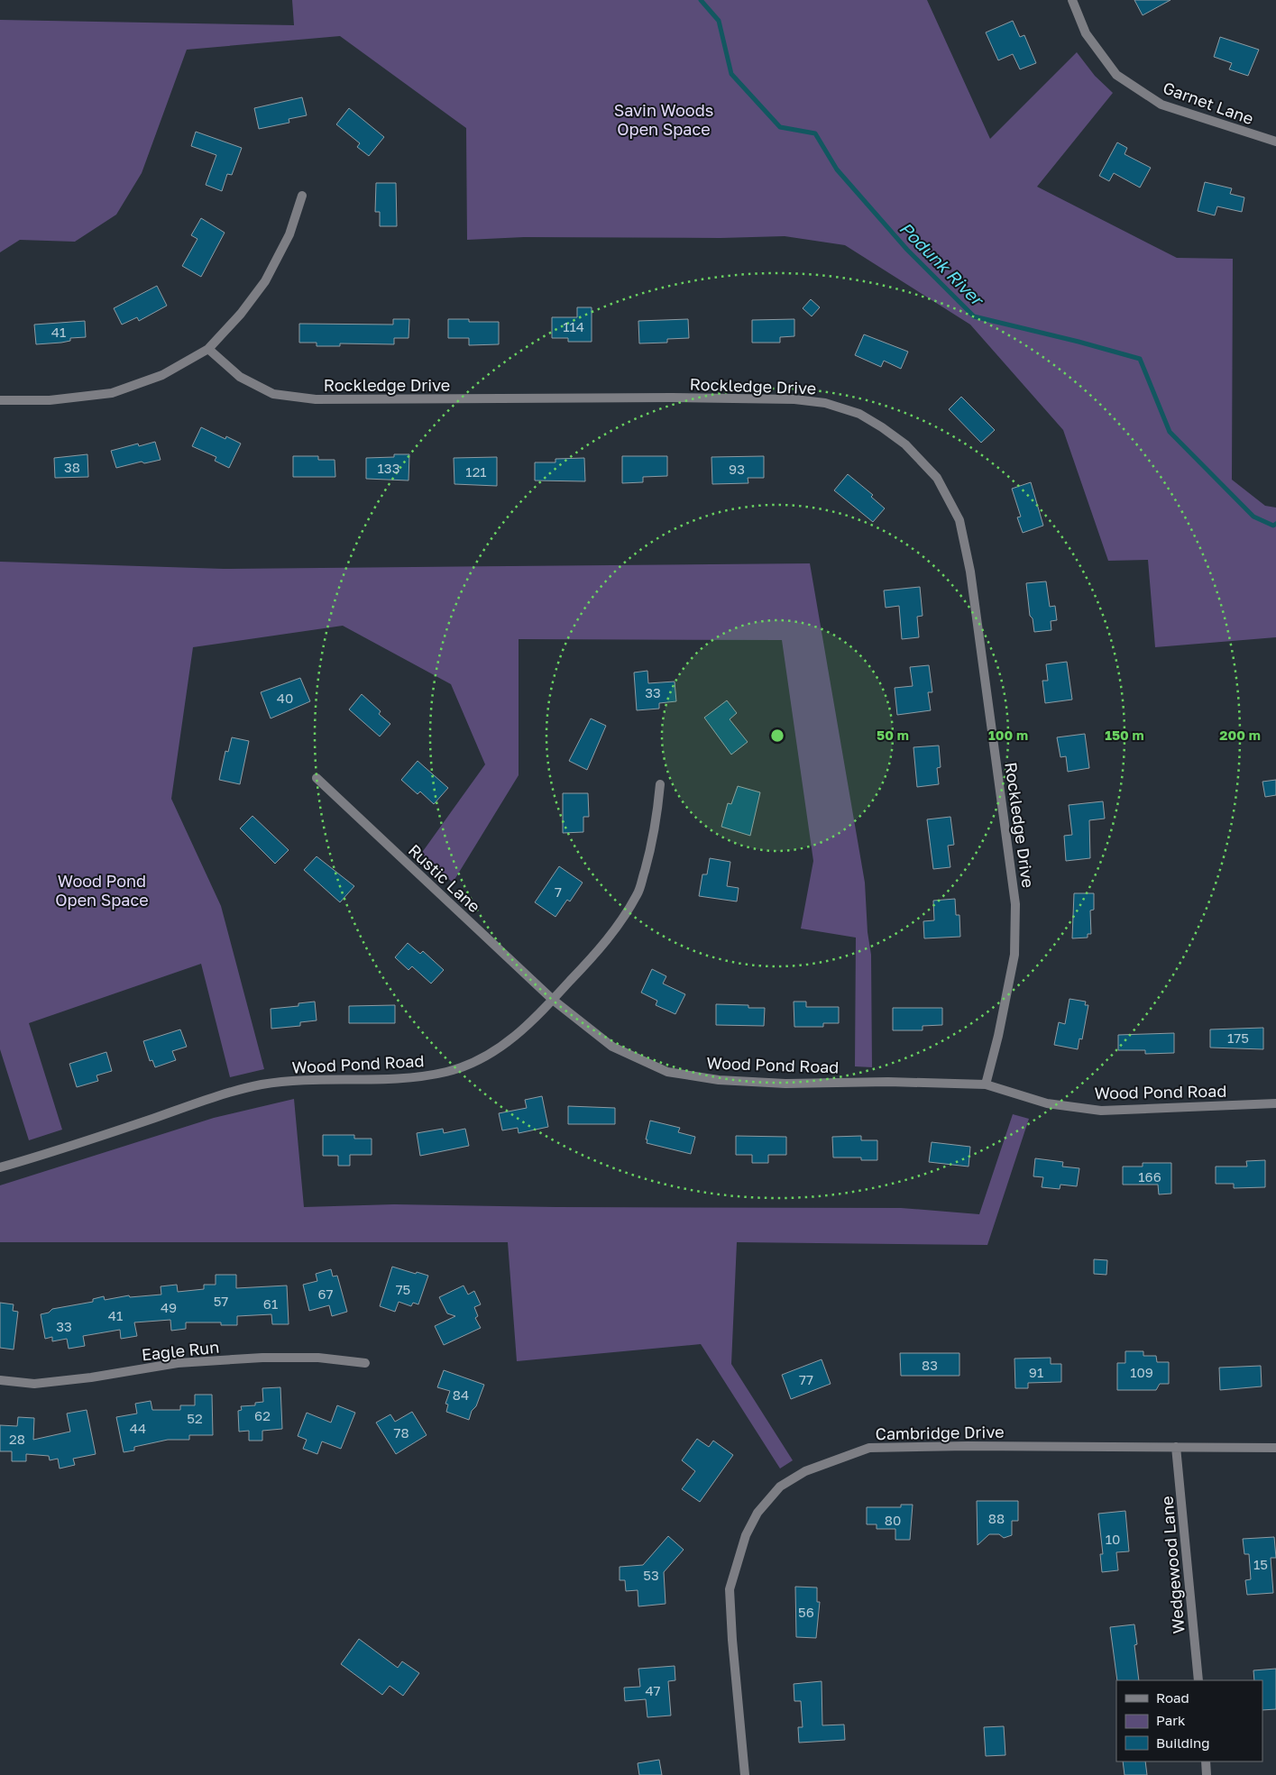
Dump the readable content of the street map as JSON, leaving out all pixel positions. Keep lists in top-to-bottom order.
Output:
{
  "streets": {
    "street": [
      "Garnet Lane",
      "Rockledge Drive",
      "Rustic Lane",
      "Wood Pond Road",
      "Eagle Run",
      "Cambridge Drive",
      "Wedgewood Lane"
    ]
  },
  "crossings": [
    ["Rockledge Drive", "Wood Pond Road"],
    ["Rustic Lane", "Wood Pond Road"],
    ["Cambridge Drive", "Wedgewood Lane"]
  ],
  "water": ["Podunk River"],
  "parks": ["Savin Woods Open Space", "Wood Pond Open Space"],
  "house_numbers": [
    "114",
    "41",
    "38",
    "133",
    "93",
    "121",
    "33",
    "40",
    "7",
    "175",
    "166",
    "75",
    "67",
    "57",
    "61",
    "49",
    "41",
    "33",
    "83",
    "91",
    "109",
    "77",
    "84",
    "62",
    "52",
    "44",
    "78",
    "28",
    "88",
    "80",
    "10",
    "15",
    "53",
    "56",
    "47"
  ],
  "legend": ["Road", "Park", "Building"],
  "rings": [
    "50 m",
    "100 m",
    "150 m",
    "200 m"
  ]
}
